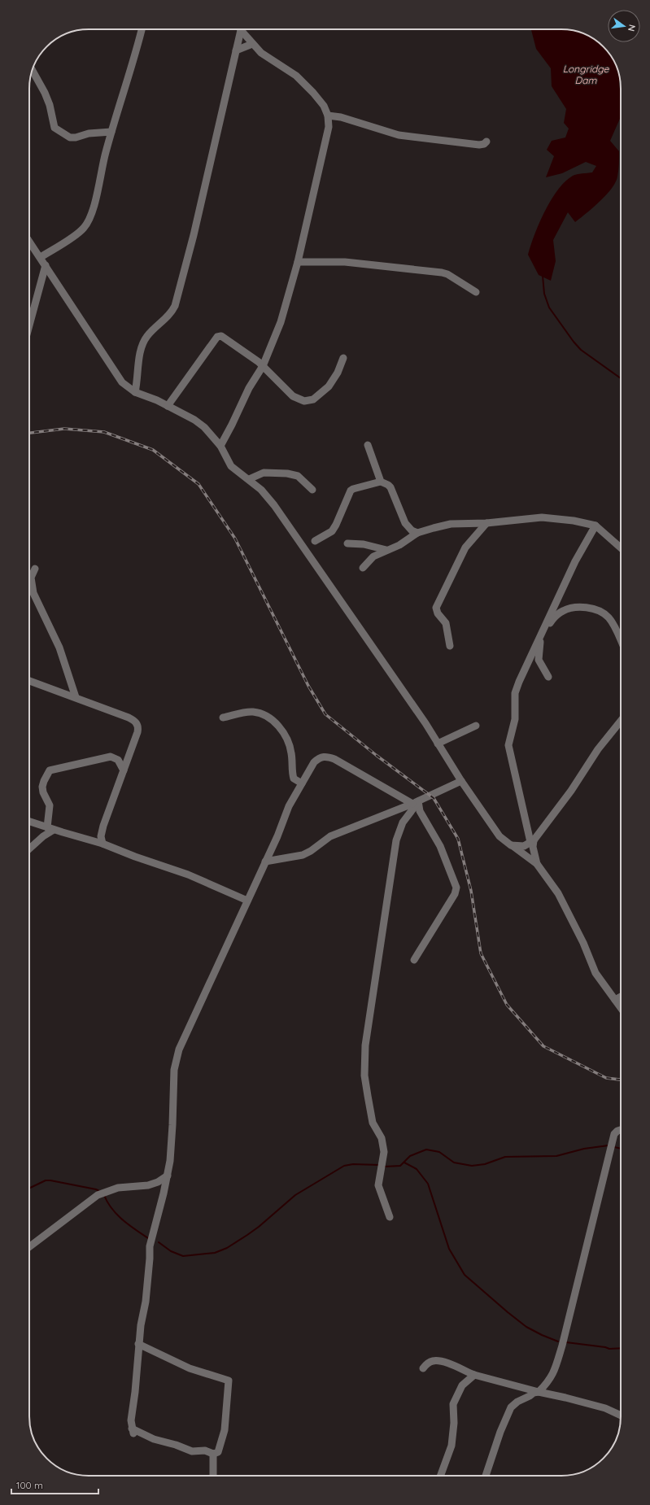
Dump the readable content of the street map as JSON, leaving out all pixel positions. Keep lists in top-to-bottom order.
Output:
{
  "water": ["Longridge Dam"],
  "scale_bar": "100 m",
  "north": "right"
}
